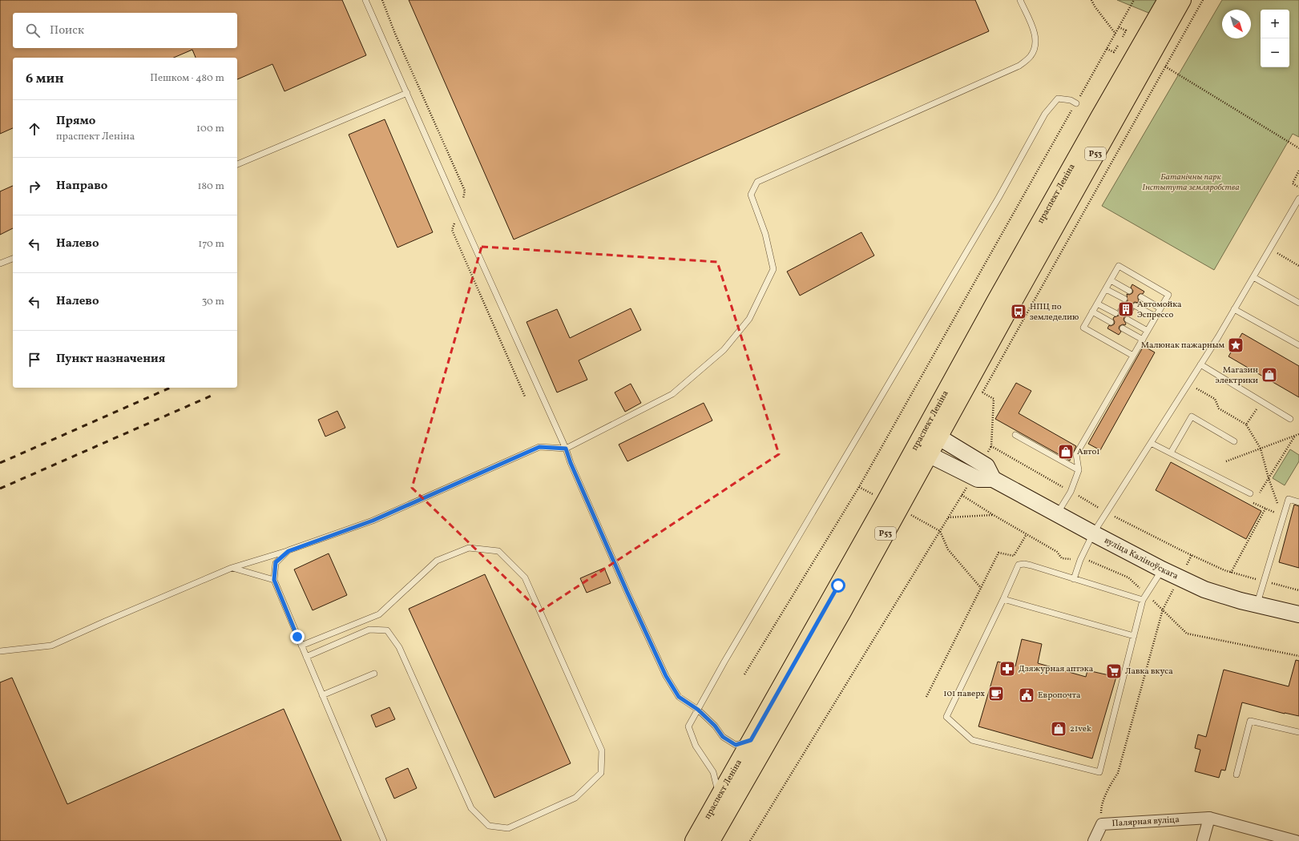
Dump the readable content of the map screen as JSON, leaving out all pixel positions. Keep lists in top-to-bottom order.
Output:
{
  "streets": {
    "main road": ["Р53", "праспект Леніна"],
    "street": ["вуліца Каліноўскага", "Палярная вуліца"]
  },
  "crossings": [
    ["праспект Леніна", "вуліца Каліноўскага"]
  ],
  "parks": ["Батанічны парк Інстытута земляробства"],
  "places": {
    "building": ["Автомойка Эспрессо"],
    "bus stop": ["НПЦ по земледелию"],
    "place": ["Малюнак пажарным"],
    "shop": ["Магазин электрики", "Авто1", "21vek"],
    "pharmacy": ["Дзяжурная аптэка"],
    "supermarket": ["Лавка вкуса"],
    "cafe": ["101 паверх"],
    "public building": ["Европочта"]
  },
  "north": "bottom right",
  "page": {
    "map_buttons": ["+", "−"],
    "search": "Поиск",
    "heading": ["6 мин", "Пешком · 480 m"],
    "list": [
      ["Прямо", "праспект Леніна", "100 m"],
      ["Направо", "180 m"],
      ["Налево", "170 m"],
      ["Налево", "30 m"],
      "Пункт назначения"
    ]
  }
}
